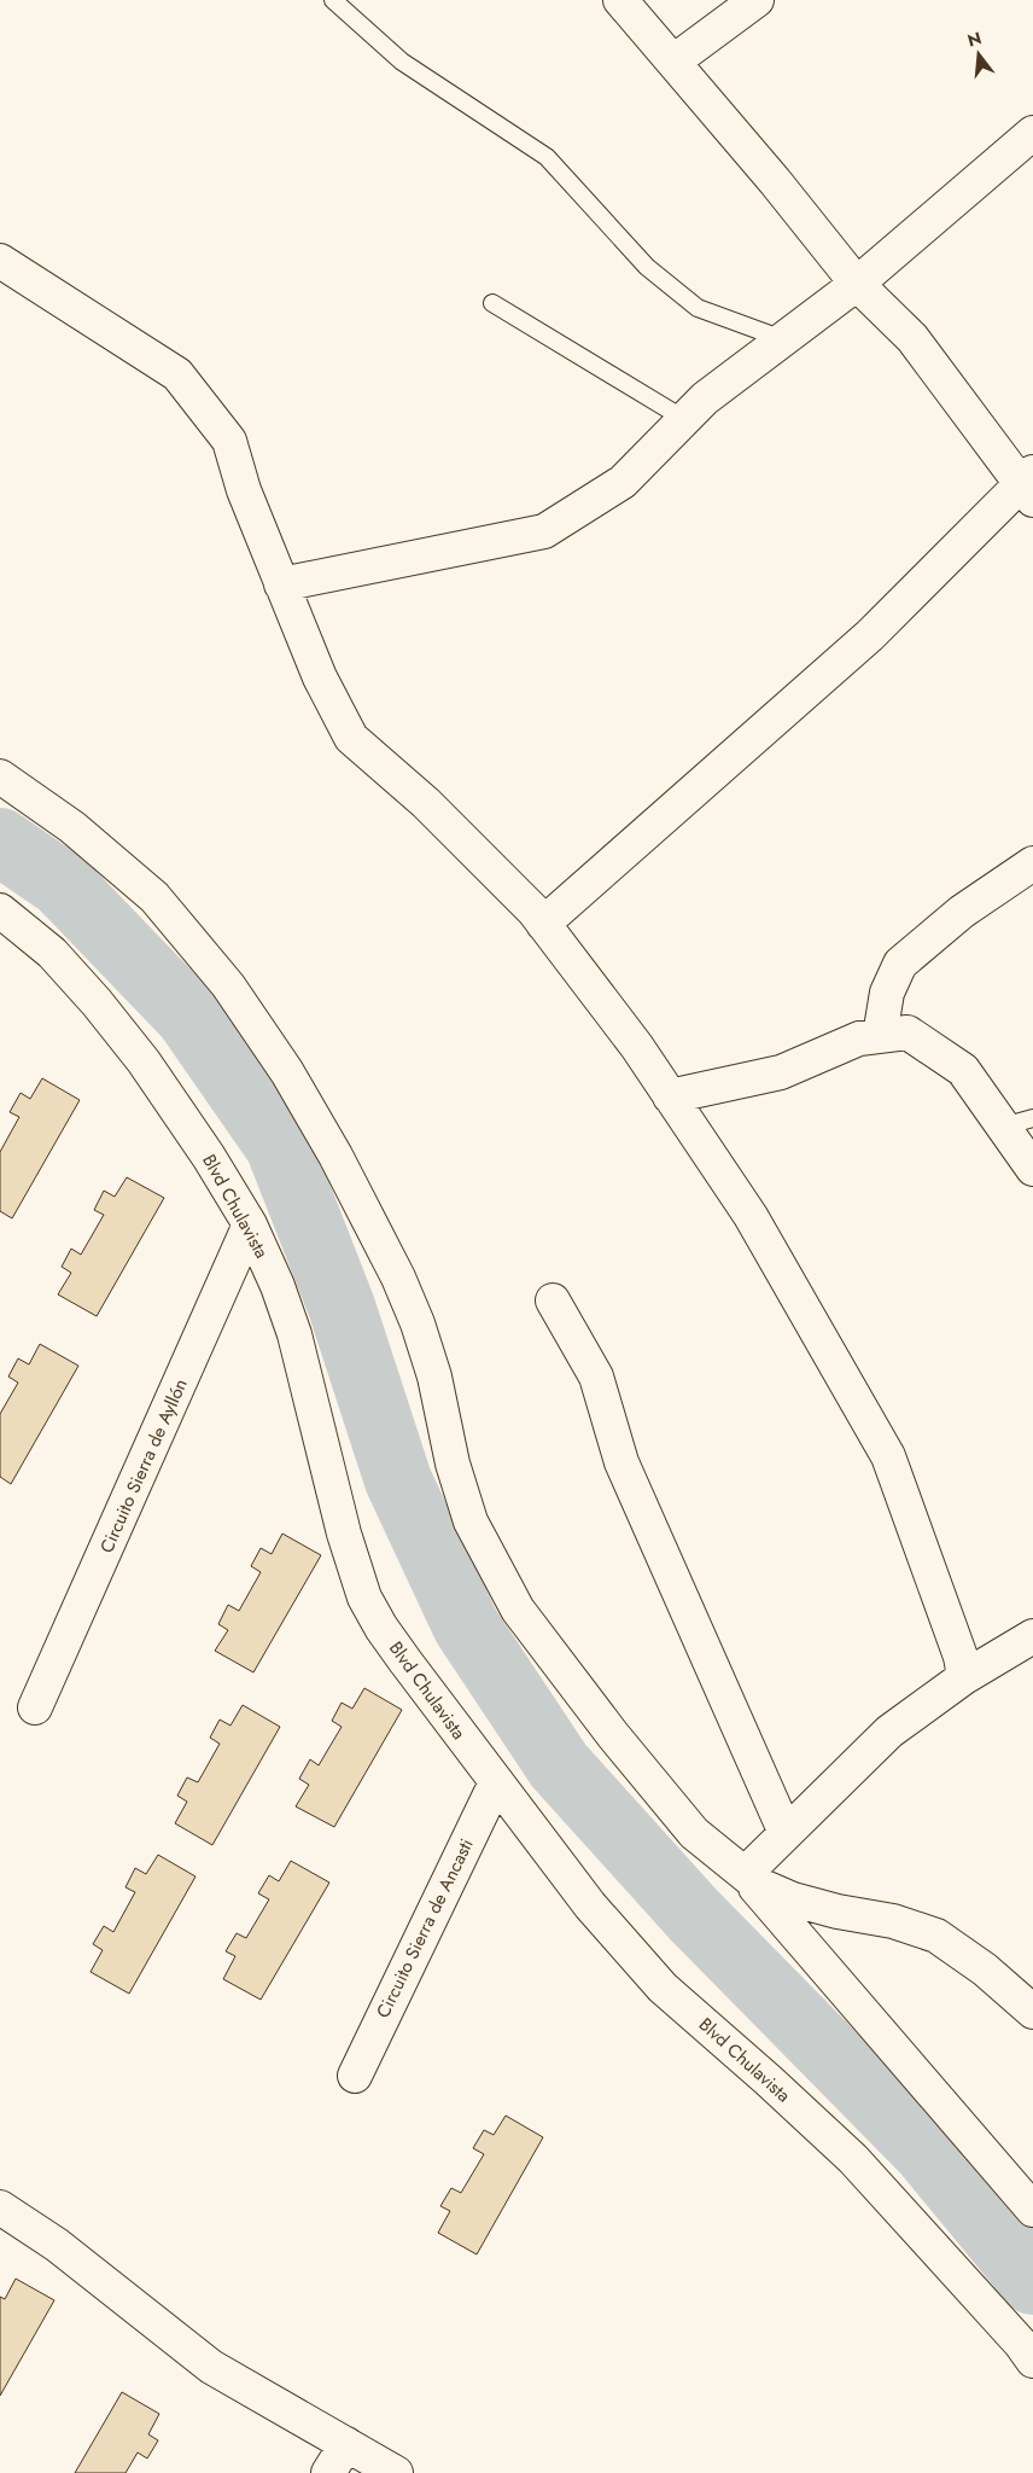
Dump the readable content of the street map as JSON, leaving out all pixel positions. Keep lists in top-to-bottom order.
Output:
{
  "streets": {
    "street": ["Blvd Chulavista", "Circuito Sierra de Ayllón", "Circuito Sierra de Ancasti"]
  },
  "crossings": [
    ["Blvd Chulavista", "Circuito Sierra de Ayllón"],
    ["Blvd Chulavista", "Circuito Sierra de Ancasti"]
  ],
  "north": "top"
}
